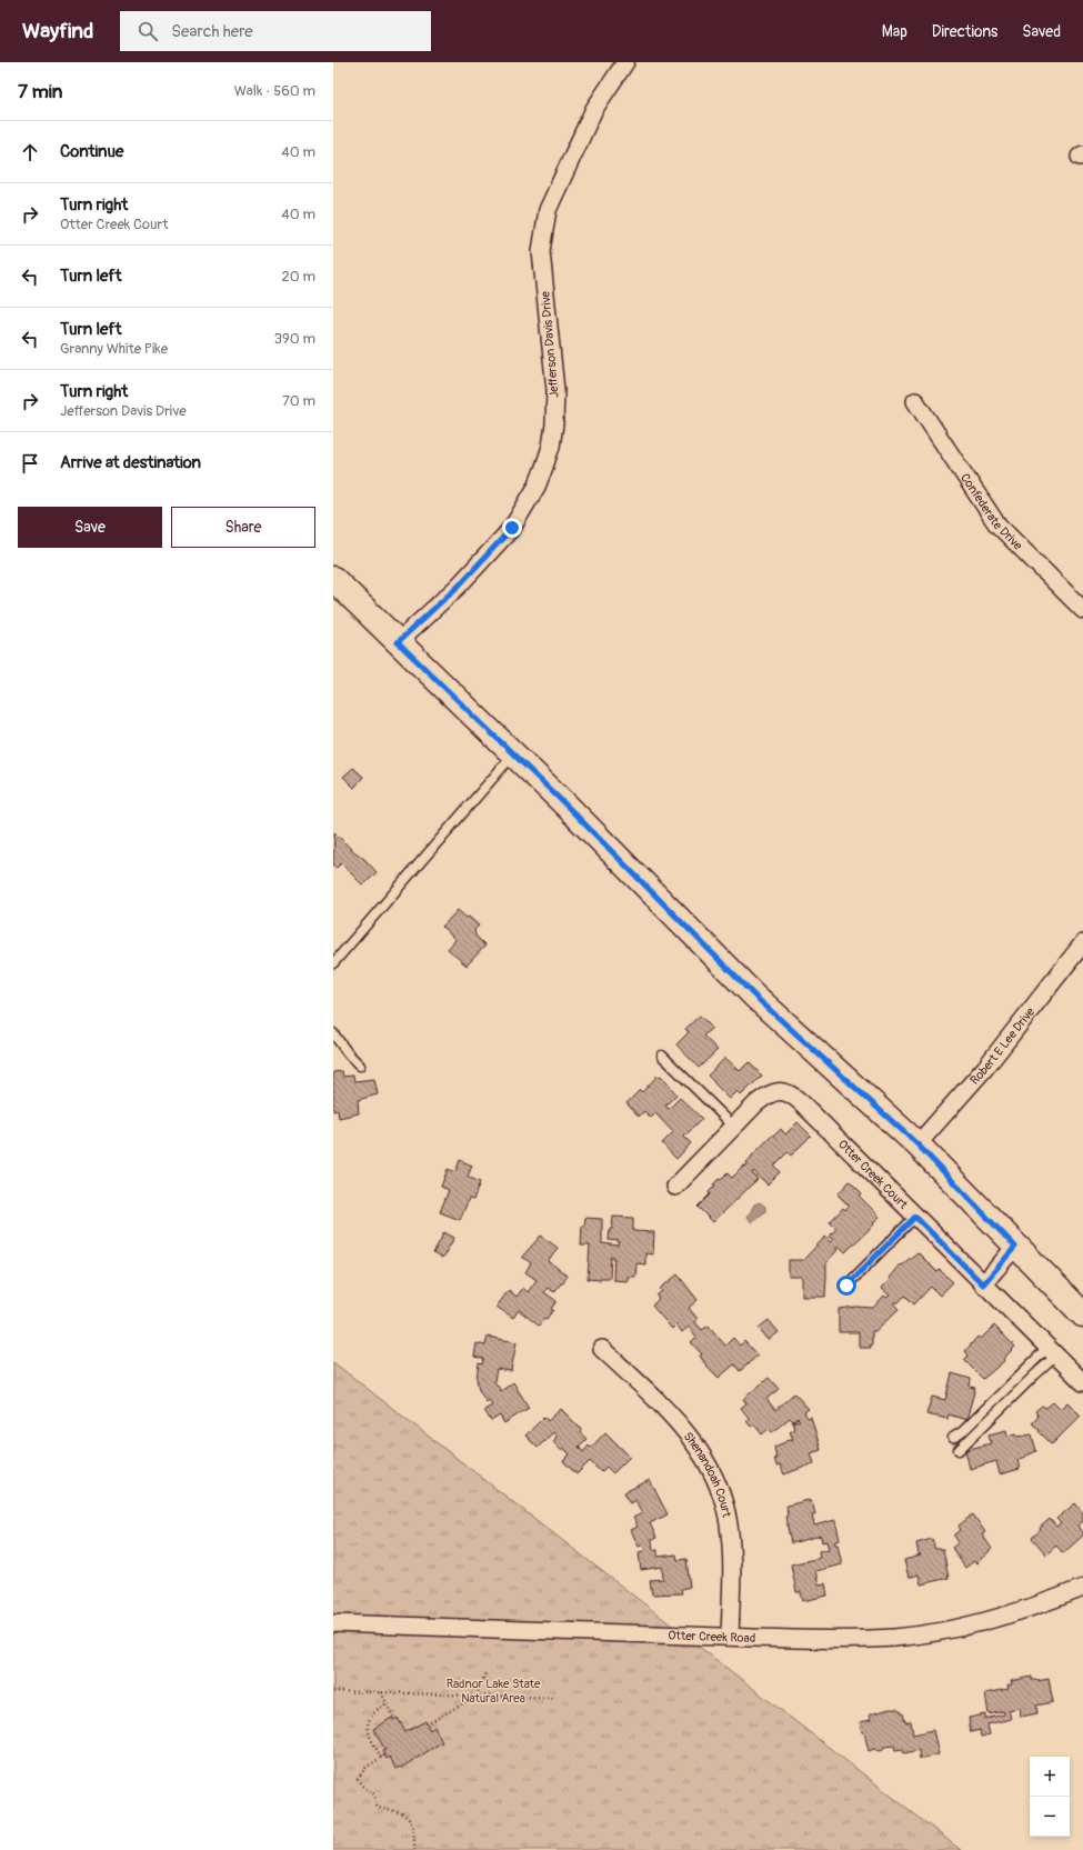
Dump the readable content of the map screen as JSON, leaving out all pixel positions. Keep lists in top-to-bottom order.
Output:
{
  "streets": {
    "street": [
      "Jefferson Davis Drive",
      "Confederate Drive",
      "Robert E Lee Drive",
      "Otter Creek Court",
      "Shenandoah Court",
      "Otter Creek Road"
    ]
  },
  "crossings": [
    ["Shenandoah Court", "Otter Creek Road"]
  ],
  "parks": ["Radnor Lake State Natural Area"],
  "page": {
    "header": "Wayfind",
    "search": "Search here",
    "nav": ["Map", "Directions", "Saved"],
    "heading": ["7 min", "Walk · 560 m"],
    "list": [
      ["Continue", "40 m"],
      ["Turn right", "Otter Creek Court", "40 m"],
      ["Turn left", "20 m"],
      ["Turn left", "Granny White Pike", "390 m"],
      ["Turn right", "Jefferson Davis Drive", "70 m"],
      "Arrive at destination"
    ],
    "buttons": ["Save", "Share"],
    "map_buttons": ["+", "−"]
  }
}
